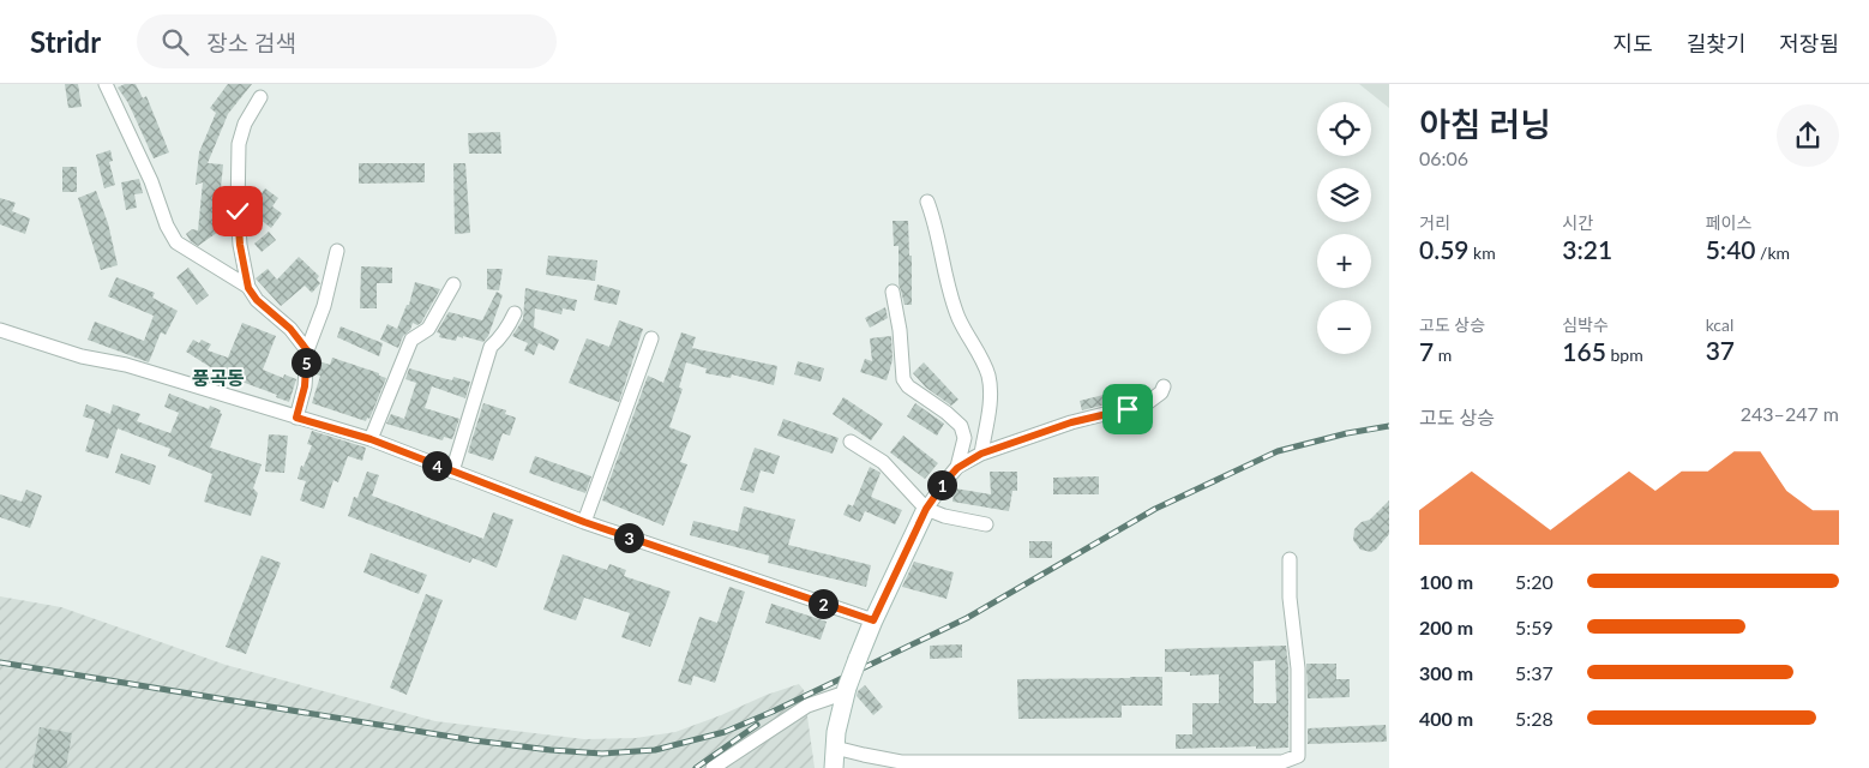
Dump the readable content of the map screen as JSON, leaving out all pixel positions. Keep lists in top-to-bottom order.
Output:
{
  "districts": ["풍곡동"],
  "page": {
    "header": "Stridr",
    "search": "장소 검색",
    "nav": ["지도", "길찾기", "저장됨"],
    "heading": ["아침 러닝", "06:06"],
    "map_buttons": ["+", "−"],
    "stats": [
      ["거리", "0.59 km"],
      ["시간", "3:21"],
      ["페이스", "5:40 /km"],
      ["고도 상승", "7 m"],
      ["심박수", "165 bpm"],
      ["kcal", "37"]
    ],
    "pins": [
      "5",
      "4",
      "1",
      "3",
      "2"
    ],
    "chart": ["고도 상승", "243–247 m"],
    "list": [
      {
        "name": "100 m",
        "note": "5:20"
      },
      {
        "name": "200 m",
        "note": "5:59"
      },
      {
        "name": "300 m",
        "note": "5:37"
      },
      {
        "name": "400 m",
        "note": "5:28"
      }
    ]
  }
}
